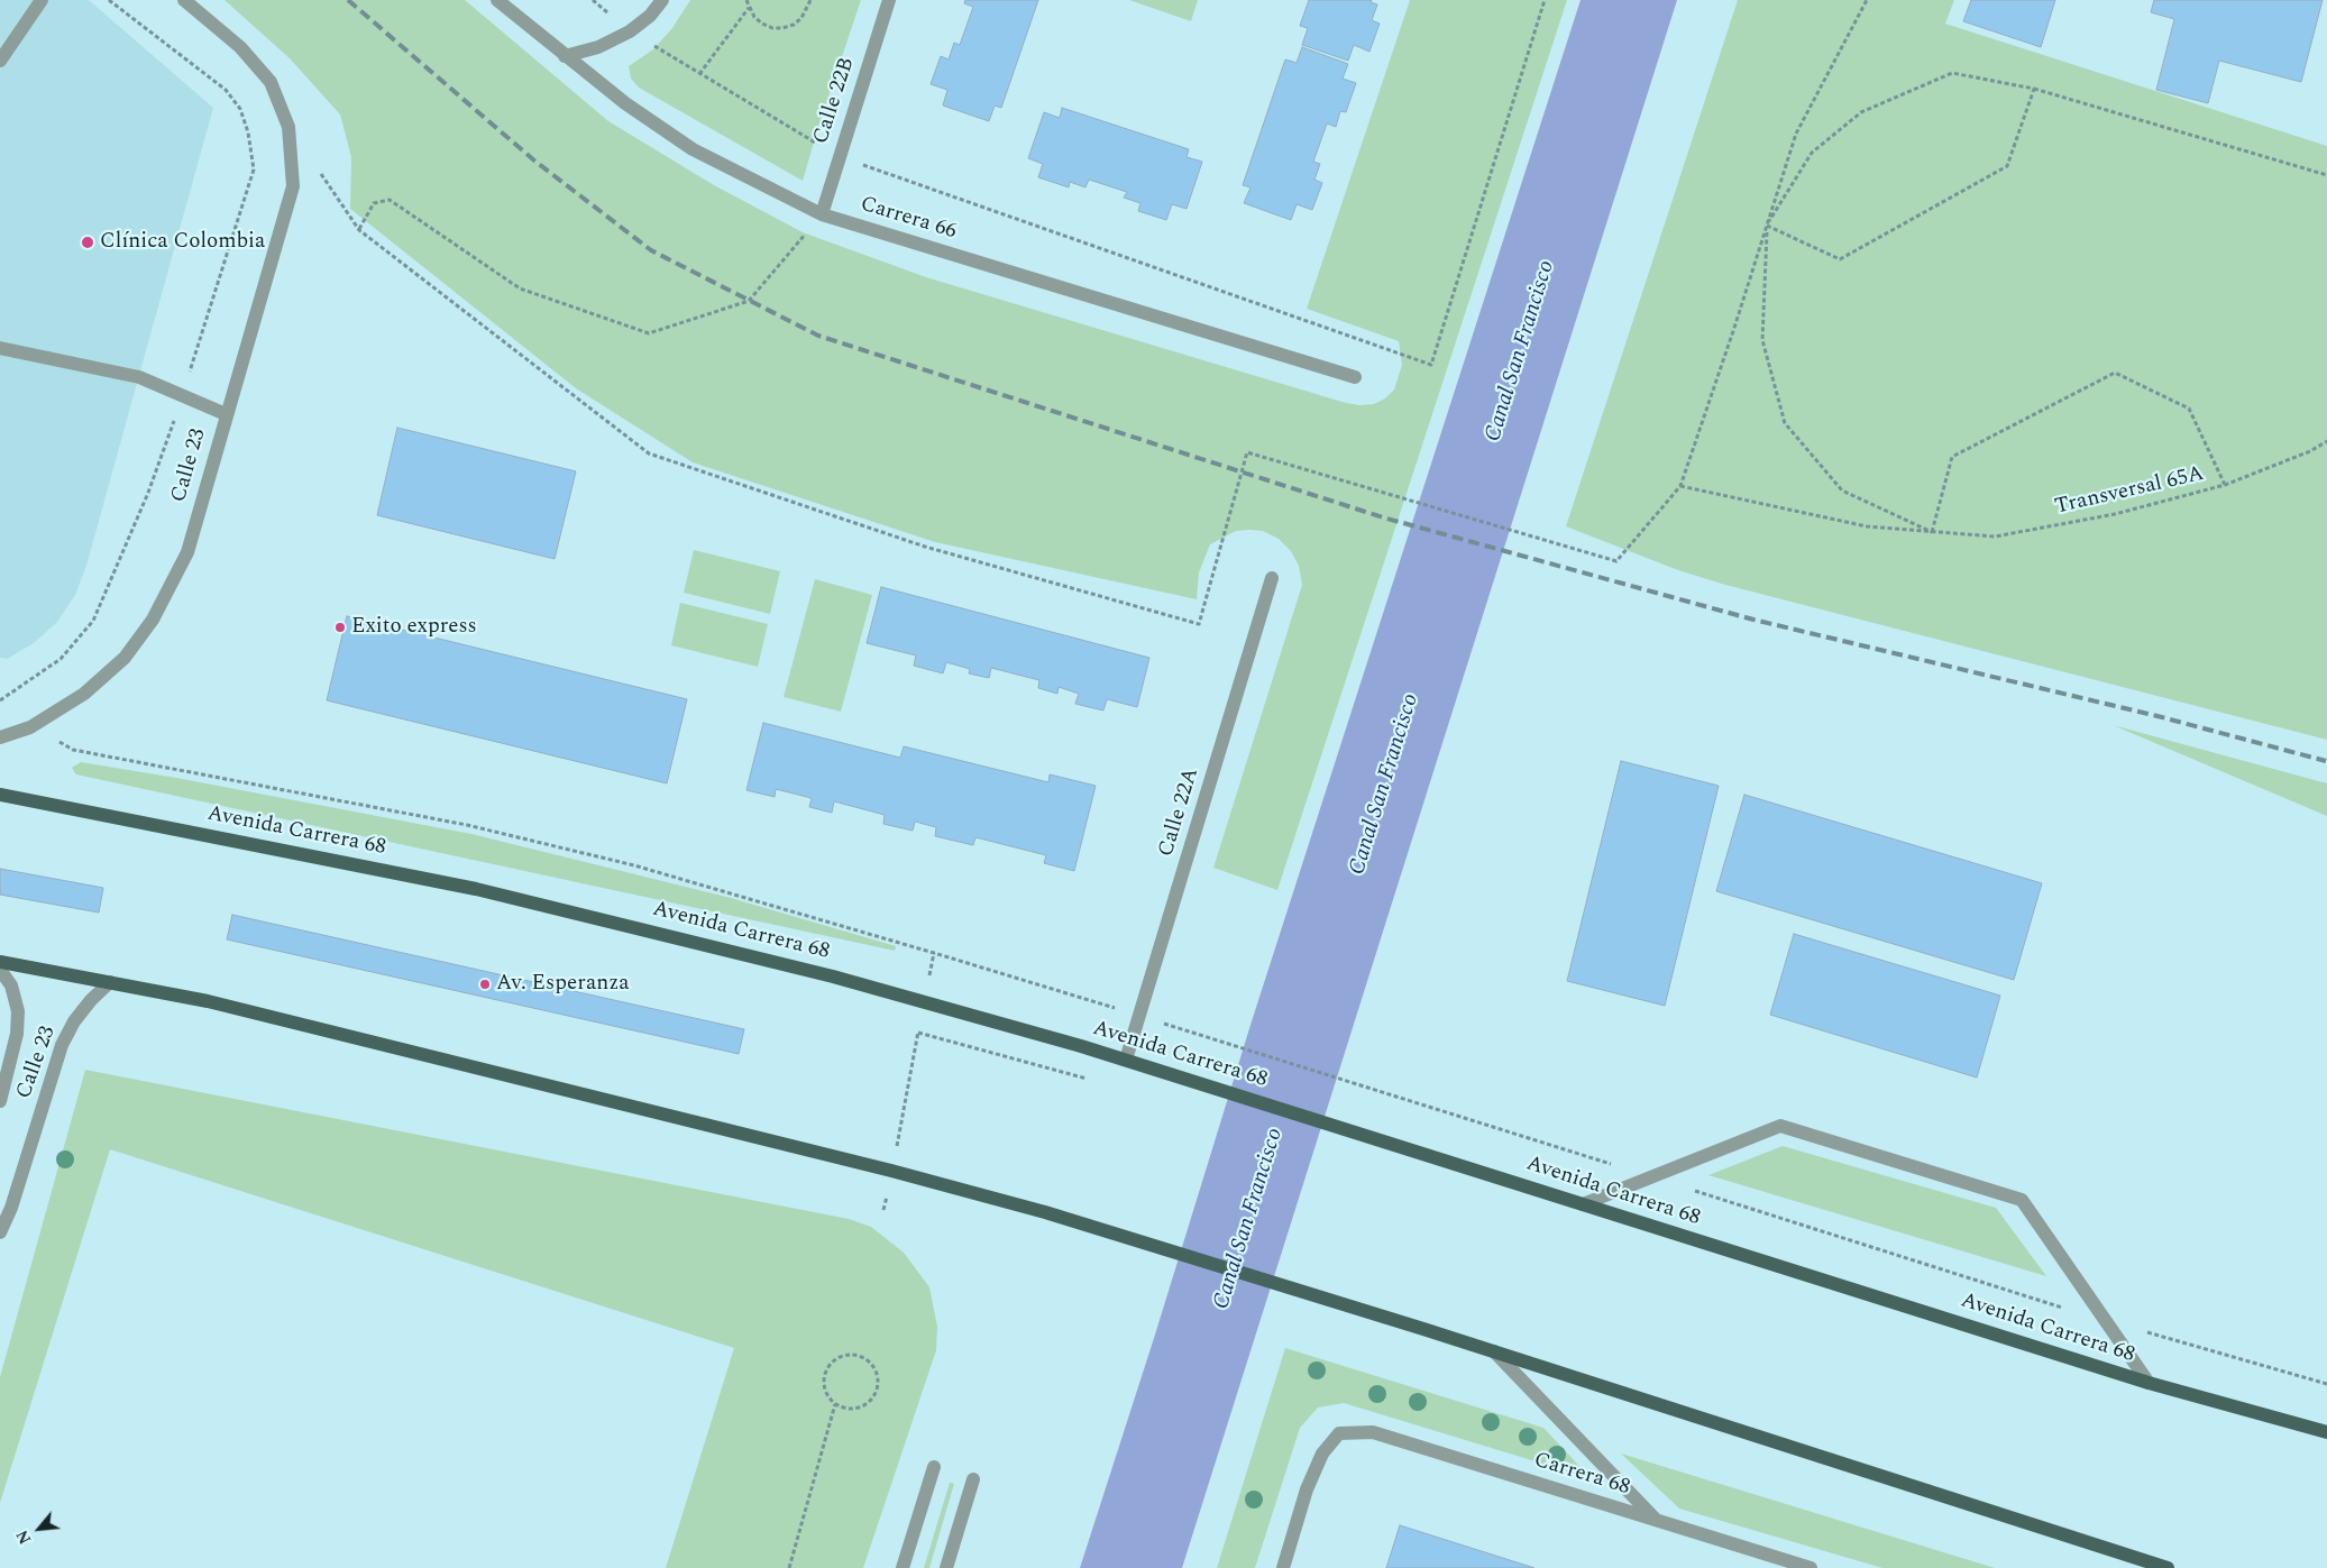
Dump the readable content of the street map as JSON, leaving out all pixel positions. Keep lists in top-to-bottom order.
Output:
{
  "streets": {
    "main road": ["Avenida Carrera 68"],
    "street": [
      "Calle 22B",
      "Carrera 66",
      "Calle 23",
      "Calle 22A",
      "Carrera 68"
    ],
    "path": ["Transversal 65A"]
  },
  "crossings": [
    ["Calle 22B", "Carrera 66"],
    ["Calle 22A", "Avenida Carrera 68"]
  ],
  "water": ["Canal San Francisco"],
  "places": ["Clínica Colombia", "Exito express", "Av. Esperanza"],
  "north": "bottom left"
}
